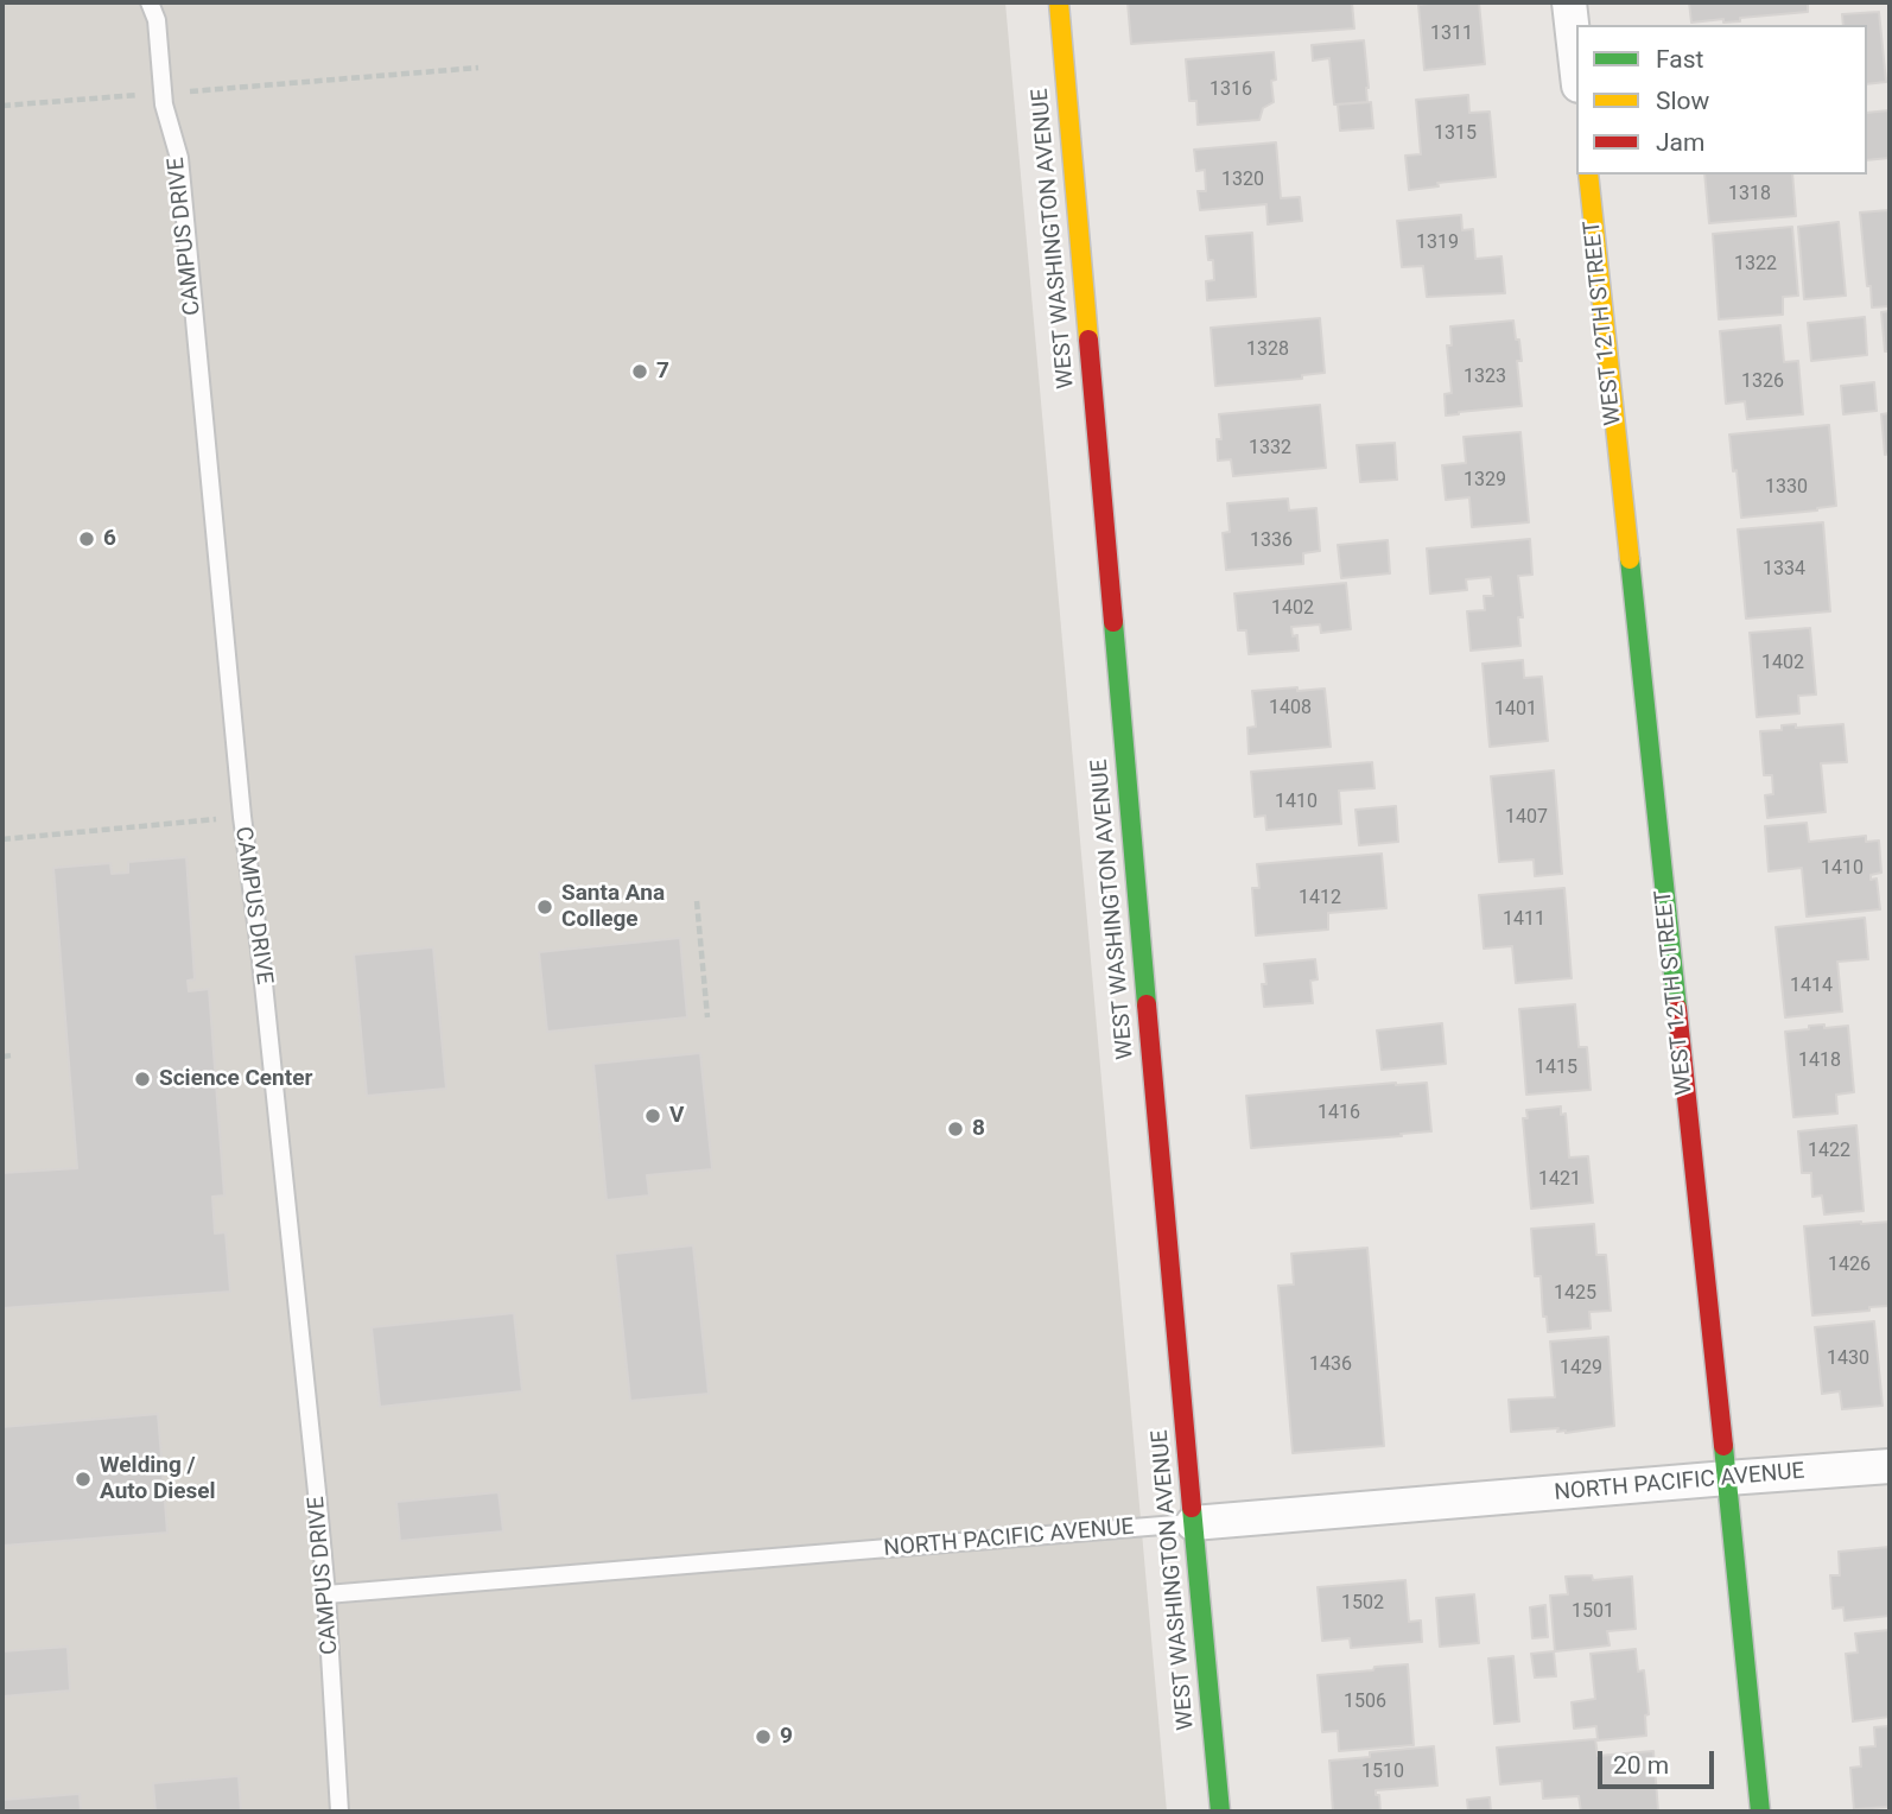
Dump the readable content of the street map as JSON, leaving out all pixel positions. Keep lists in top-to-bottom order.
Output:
{
  "streets": {
    "street": ["WEST WASHINGTON AVENUE", "WEST 12TH STREET", "NORTH PACIFIC AVENUE"],
    "lane": ["CAMPUS DRIVE"]
  },
  "crossings": [
    ["CAMPUS DRIVE", "NORTH PACIFIC AVENUE"],
    ["WEST WASHINGTON AVENUE", "NORTH PACIFIC AVENUE"],
    ["WEST 12TH STREET", "NORTH PACIFIC AVENUE"]
  ],
  "places": [
    "7",
    "6",
    "Santa Ana College",
    "Science Center",
    "V",
    "8",
    "Welding / Auto Diesel",
    "9"
  ],
  "house_numbers": [
    "1311",
    "1316",
    "1315",
    "1320",
    "1318",
    "1319",
    "1322",
    "1328",
    "1323",
    "1326",
    "1332",
    "1329",
    "1330",
    "1336",
    "1334",
    "1402",
    "1402",
    "1408",
    "1401",
    "1410",
    "1407",
    "1410",
    "1412",
    "1411",
    "1414",
    "1418",
    "1415",
    "1416",
    "1422",
    "1421",
    "1426",
    "1425",
    "1430",
    "1436",
    "1429",
    "1502",
    "1501",
    "1506",
    "1510"
  ],
  "legend": ["Fast", "Slow", "Jam"],
  "scale_bar": "20 m"
}
